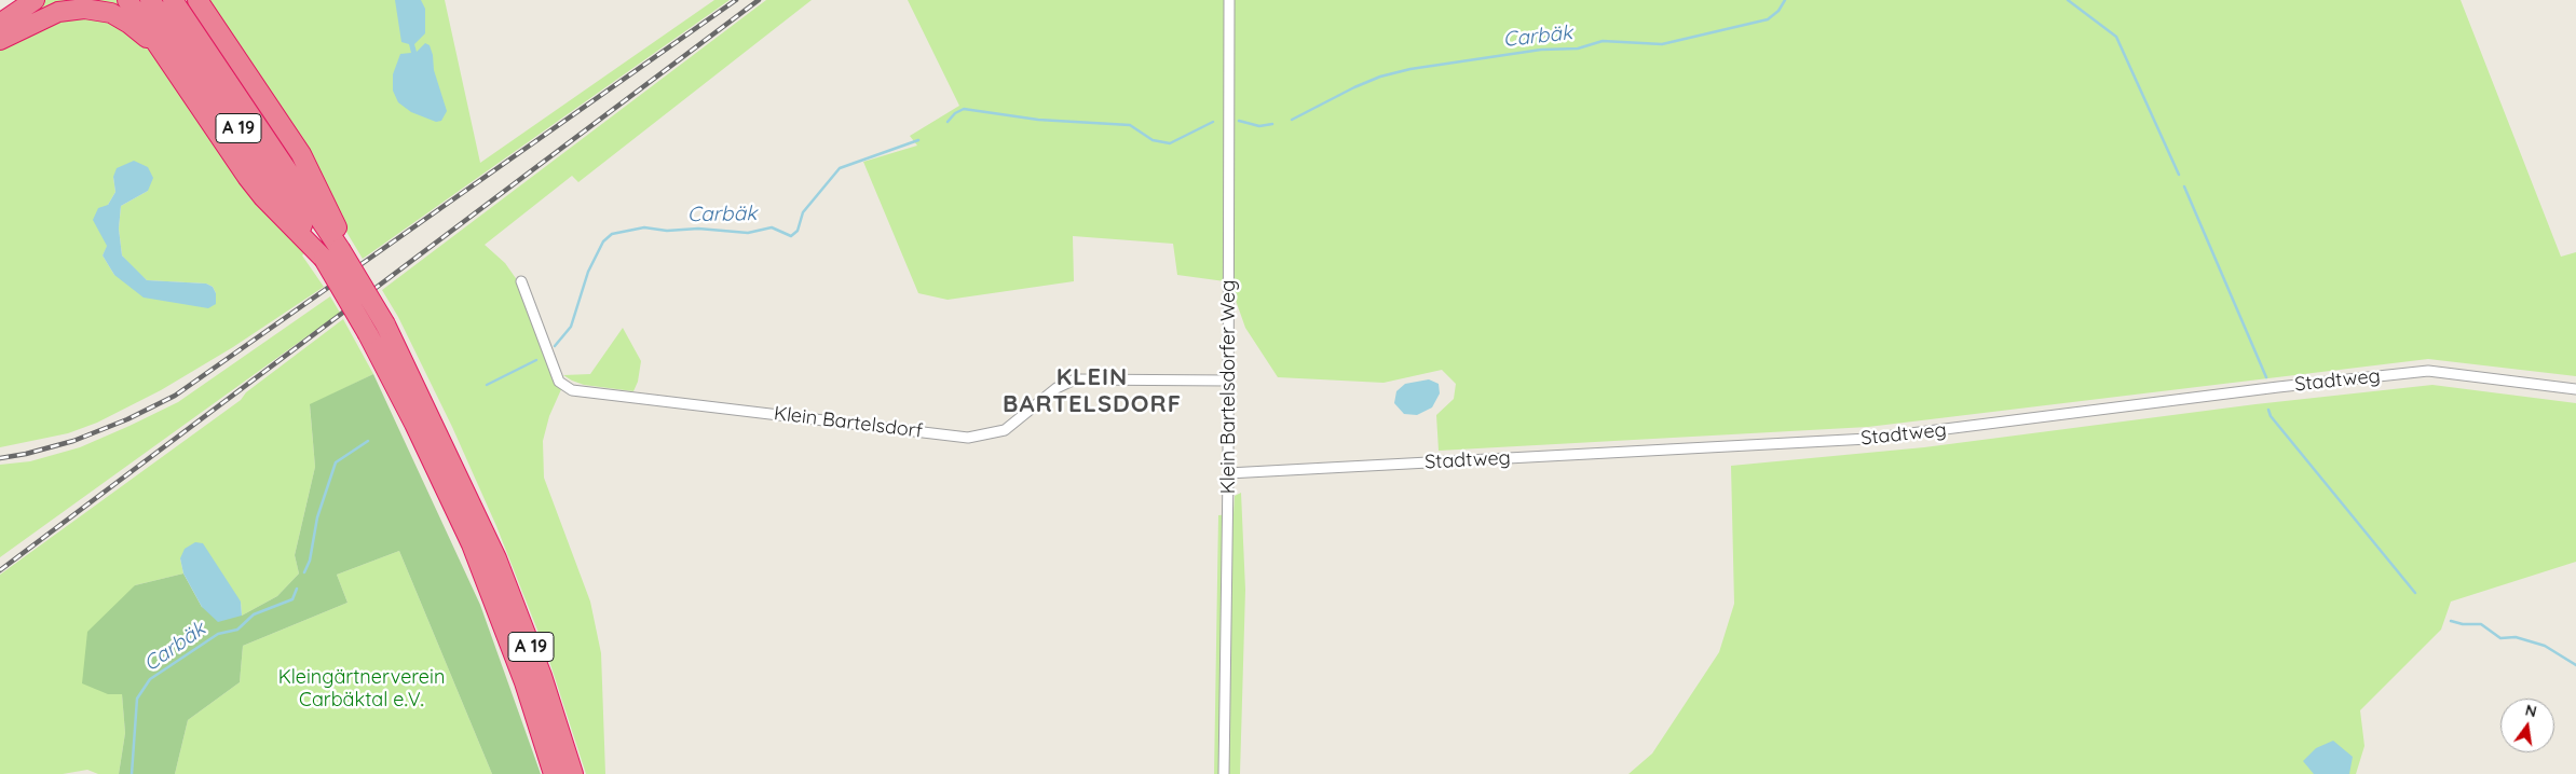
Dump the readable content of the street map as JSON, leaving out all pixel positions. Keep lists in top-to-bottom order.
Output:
{
  "streets": {
    "highway": ["A 19"],
    "street": ["Stadtweg", "Klein Bartelsdorfer Weg", "Klein Bartelsdorf"]
  },
  "crossings": [
    ["Stadtweg", "Klein Bartelsdorfer Weg"],
    ["Klein Bartelsdorfer Weg", "Klein Bartelsdorf"]
  ],
  "districts": ["KLEIN BARTELSDORF"],
  "water": ["Carbäk"],
  "parks": ["Kleingärtnerverein Carbäktal e.V."],
  "north": "top"
}
